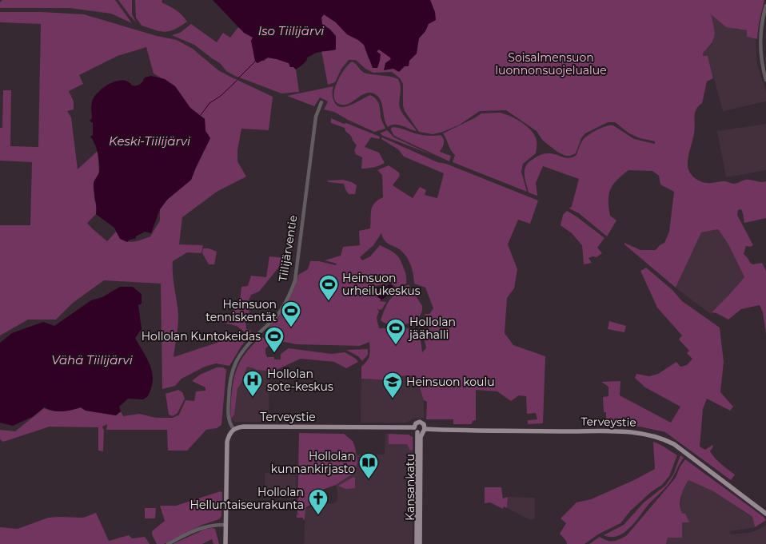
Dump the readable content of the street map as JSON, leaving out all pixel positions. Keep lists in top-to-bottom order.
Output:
{
  "streets": {
    "main road": ["Terveystie", "Kansankatu"],
    "street": ["Tiilijärventie"]
  },
  "crossings": [
    ["Tiilijärventie", "Terveystie"],
    ["Terveystie", "Kansankatu"]
  ],
  "water": ["Iso Tiilijärvi", "Keski-Tiilijärvi", "Vähä Tiilijärvi"],
  "parks": ["Soisalmensuon luonnonsuojelualue"],
  "places": {
    "sports": [
      "Heinsuon urheilukeskus",
      "Heinsuon tenniskentät",
      "Hollolan jäähalli",
      "Hollolan Kuntokeidas"
    ],
    "hospital": ["Hollolan sote-keskus"],
    "school or university": ["Heinsuon koulu"],
    "library": ["Hollolan kunnankirjasto"],
    "church": ["Hollolan Helluntaiseurakunta"]
  }
}
